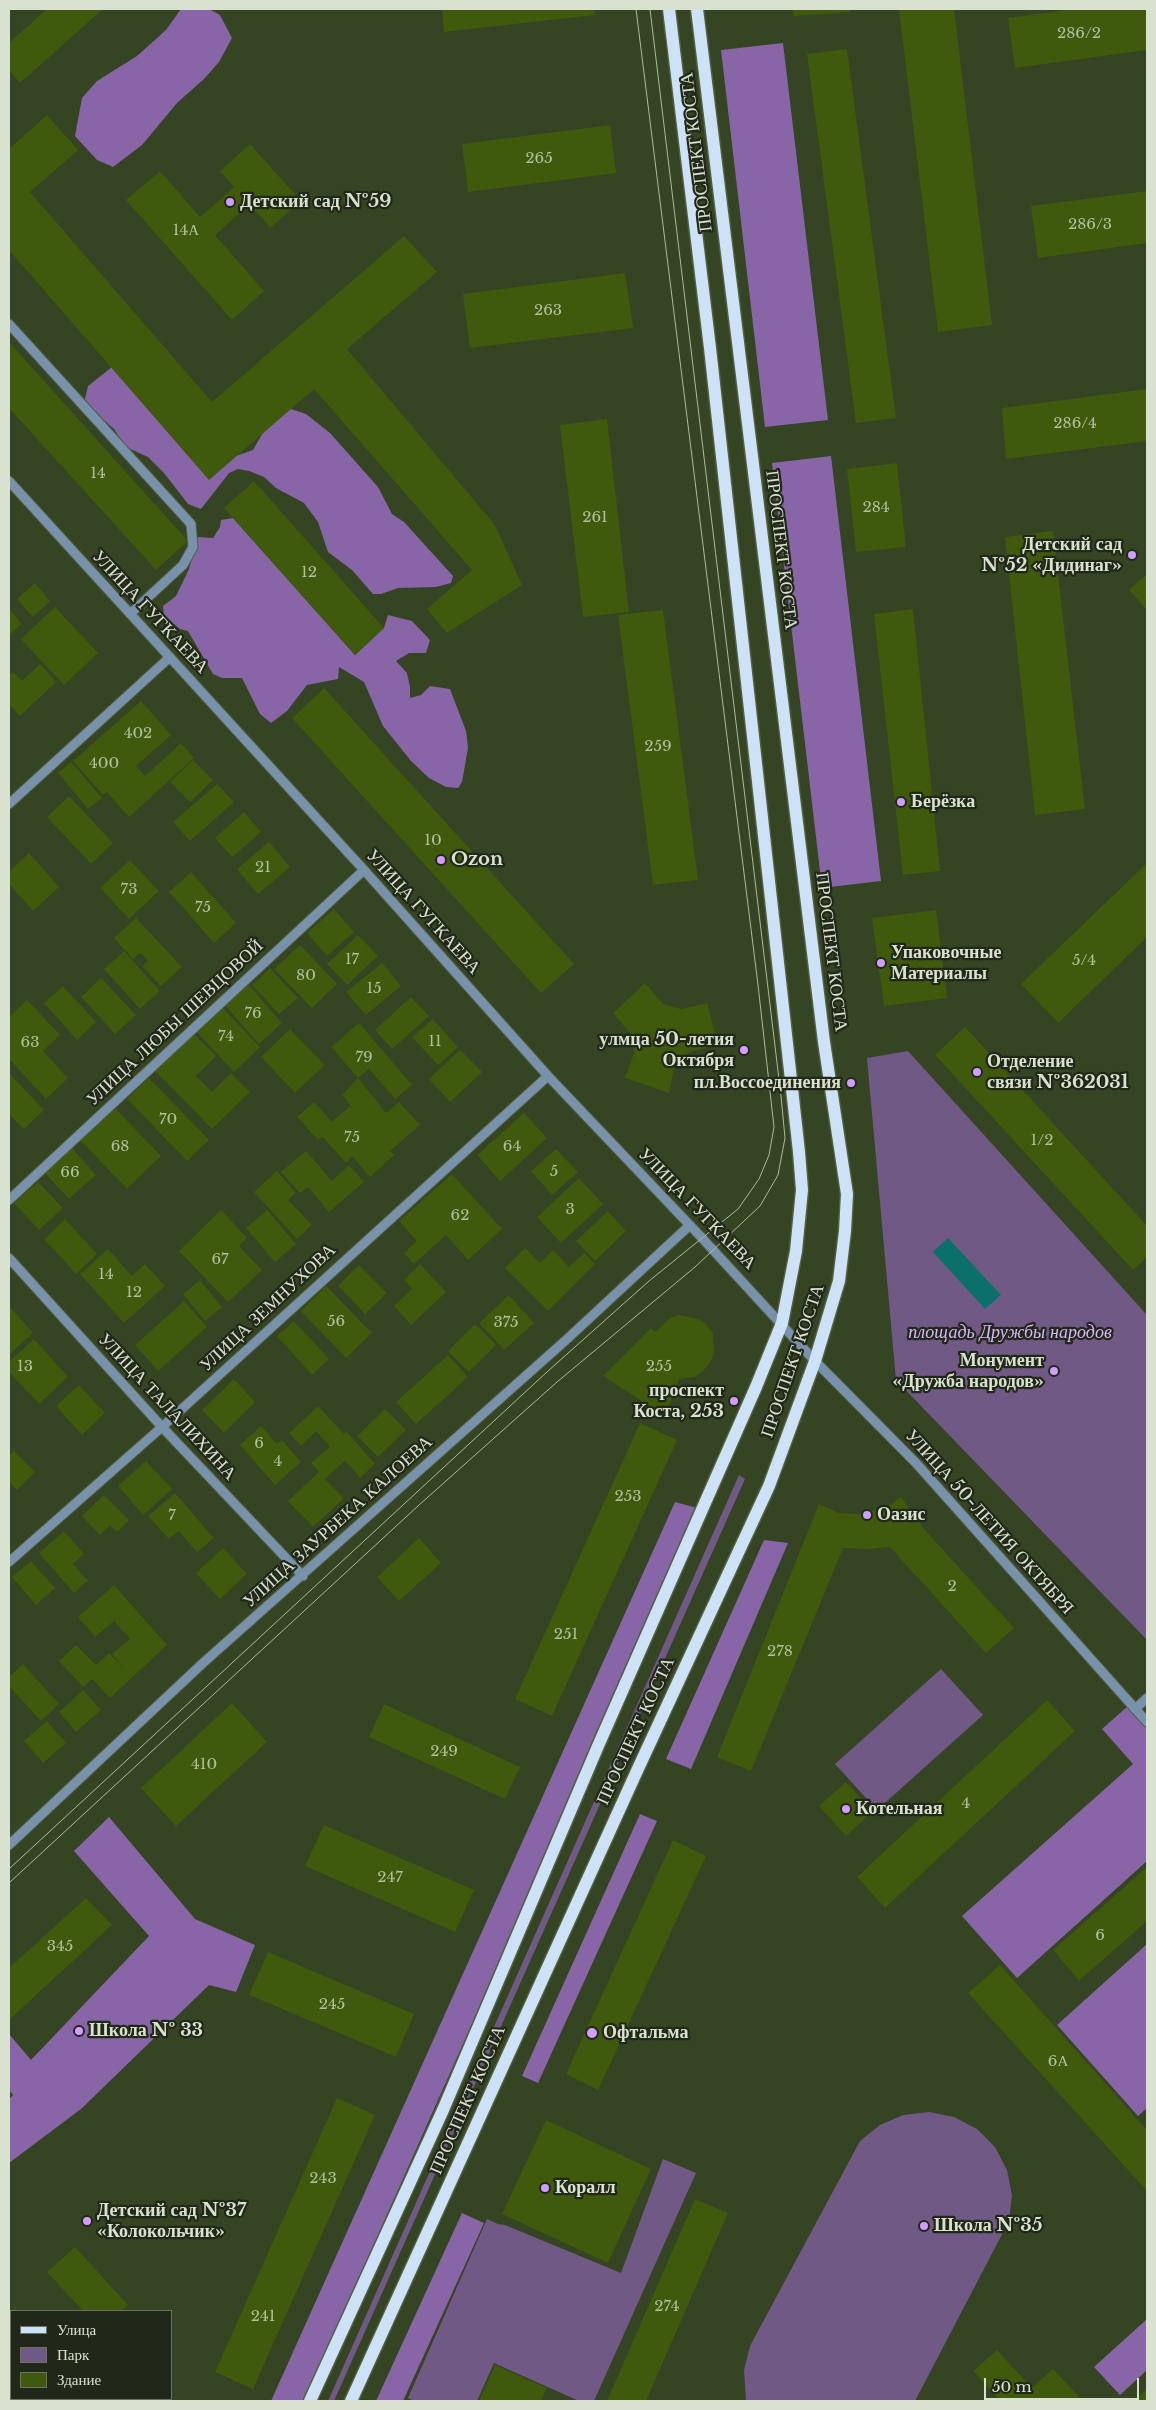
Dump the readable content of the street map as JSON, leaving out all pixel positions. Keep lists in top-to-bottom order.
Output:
{
  "streets": {
    "main road": ["ПРОСПЕКТ КОСТА"],
    "street": [
      "УЛИЦА ГУГКАЕВА",
      "УЛИЦА ЛЮБЫ ШЕВЦОВОЙ",
      "УЛИЦА ЗЕМНУХОВА",
      "УЛИЦА ТАЛАЛИХИНА",
      "УЛИЦА ЗАУРБЕКА КАЛОЕВА",
      "УЛИЦА 50-ЛЕТИЯ ОКТЯБРЯ"
    ]
  },
  "crossings": [
    ["ПРОСПЕКТ КОСТА", "УЛИЦА ГУГКАЕВА"],
    ["ПРОСПЕКТ КОСТА", "УЛИЦА 50-ЛЕТИЯ ОКТЯБРЯ"],
    ["УЛИЦА ГУГКАЕВА", "УЛИЦА ЛЮБЫ ШЕВЦОВОЙ"],
    ["УЛИЦА ГУГКАЕВА", "УЛИЦА ЗЕМНУХОВА"],
    ["УЛИЦА ГУГКАЕВА", "УЛИЦА ЗАУРБЕКА КАЛОЕВА"],
    ["УЛИЦА ГУГКАЕВА", "УЛИЦА 50-ЛЕТИЯ ОКТЯБРЯ"],
    ["УЛИЦА ЗЕМНУХОВА", "УЛИЦА ТАЛАЛИХИНА"],
    ["УЛИЦА ТАЛАЛИХИНА", "УЛИЦА ЗАУРБЕКА КАЛОЕВА"]
  ],
  "parks": ["площадь Дружбы народов"],
  "places": [
    "Детский сад №59",
    "Детский сад №52 «Дидинаг»",
    "Берёзка",
    "Ozon",
    "Упаковочные Материалы",
    "улмца 50-летия Октября",
    "Отделение связи №362031",
    "пл.Воссоединения",
    "Монумент «Дружба народов»",
    "проспект Коста, 253",
    "Оазис",
    "Котельная",
    "Школа № 33",
    "Офтальма",
    "Коралл",
    "Детский сад №37 «Колокольчик»",
    "Школа №35"
  ],
  "house_numbers": [
    "286/2",
    "265",
    "286/3",
    "14А",
    "263",
    "286/4",
    "14",
    "284",
    "261",
    "12",
    "402",
    "259",
    "400",
    "10",
    "21",
    "73",
    "75",
    "17",
    "5/4",
    "80",
    "15",
    "76",
    "74",
    "11",
    "63",
    "79",
    "70",
    "75",
    "1/2",
    "68",
    "64",
    "5",
    "66",
    "3",
    "62",
    "67",
    "14",
    "12",
    "56",
    "375",
    "13",
    "255",
    "6",
    "4",
    "253",
    "7",
    "2",
    "251",
    "278",
    "249",
    "410",
    "4",
    "247",
    "6",
    "345",
    "245",
    "6А",
    "243",
    "274",
    "241"
  ],
  "legend": ["Улица", "Парк", "Здание"],
  "scale_bar": "50 m"
}
